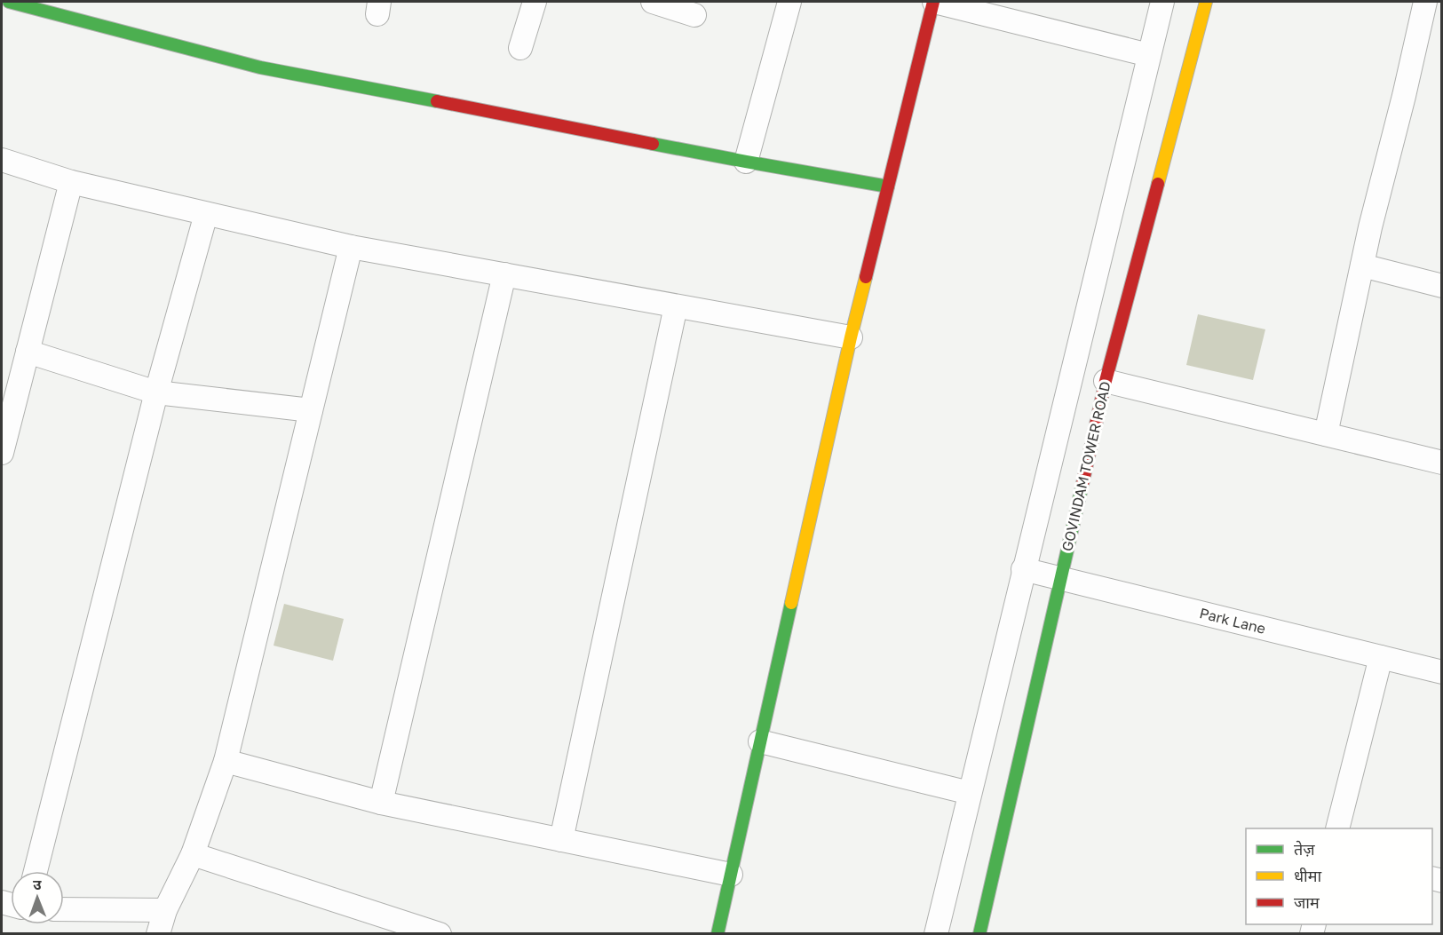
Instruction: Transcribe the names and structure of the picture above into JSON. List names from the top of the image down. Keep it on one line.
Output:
{"streets":{"street":["GOVINDAM TOWER ROAD","Park Lane"]},"crossings":[["GOVINDAM TOWER ROAD","Park Lane"]],"legend":["तेज़","धीमा","जाम"],"north":"top"}
